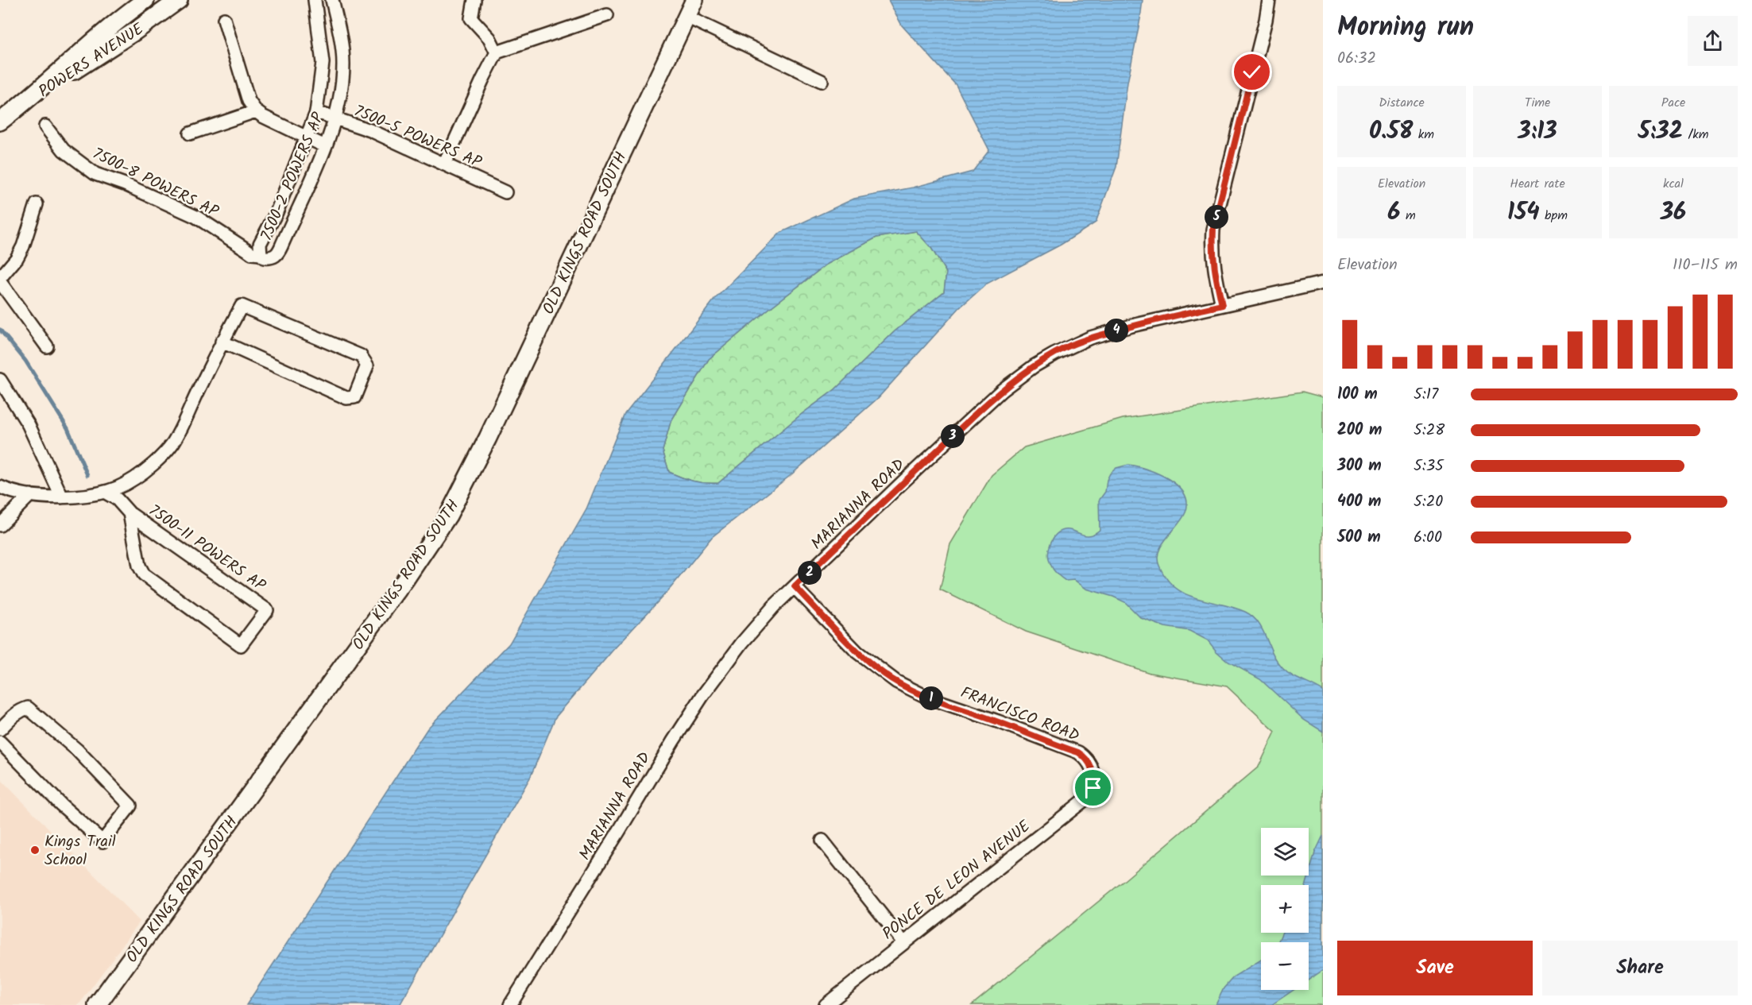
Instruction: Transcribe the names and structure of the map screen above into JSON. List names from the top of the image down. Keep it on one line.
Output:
{"streets":{"street":["POWERS AVENUE","7500-5 POWERS AP","7500-2 POWERS AP","7500-8 POWERS AP","OLD KINGS ROAD SOUTH","MARIANNA ROAD","7500-11 POWERS AP","FRANCISCO ROAD","PONCE DE LEON AVENUE"]},"crossings":[["7500-5 POWERS AP","7500-2 POWERS AP"],["7500-2 POWERS AP","7500-8 POWERS AP"],["MARIANNA ROAD","FRANCISCO ROAD"],["FRANCISCO ROAD","PONCE DE LEON AVENUE"]],"places":["Kings Trail School"],"page":{"heading":["Morning run","06:32"],"stats":[["Distance","0.58 km"],["Time","3:13"],["Pace","5:32 /km"],["Elevation","6 m"],["Heart rate","154 bpm"],["kcal","36"]],"pins":["5","4","3","2","1"],"chart":["Elevation","110–115 m"],"list":[{"name":"100 m","note":"5:17"},{"name":"200 m","note":"5:28"},{"name":"300 m","note":"5:35"},{"name":"400 m","note":"5:20"},{"name":"500 m","note":"6:00"}],"map_buttons":["+","−"],"buttons":["Save","Share"]}}
